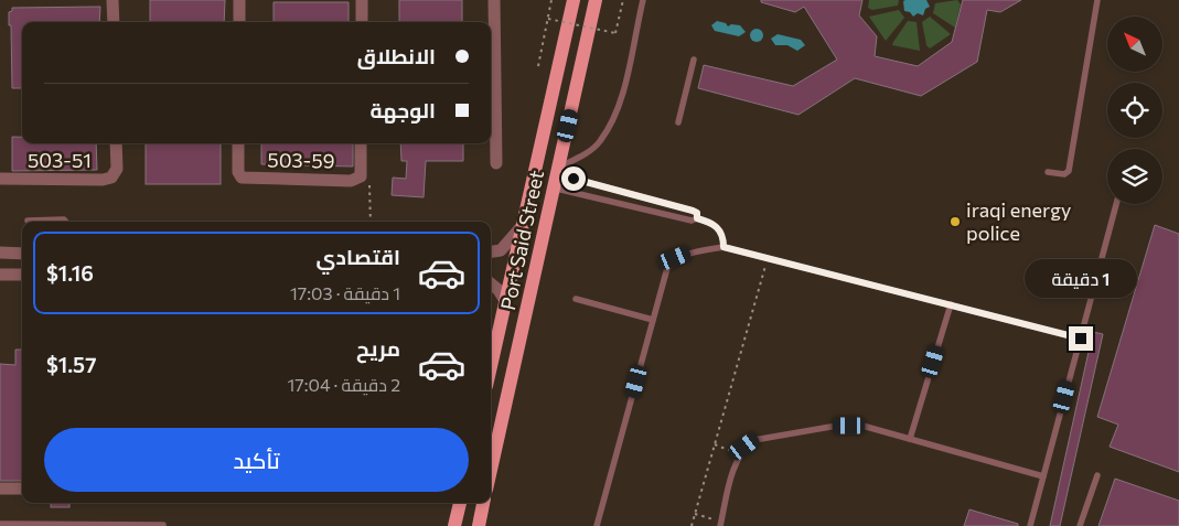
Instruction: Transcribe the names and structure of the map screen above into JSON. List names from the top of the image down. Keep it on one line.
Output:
{"streets":{"main road":["Port Said Street"],"street":["503-51","503-59"]},"places":["iraqi energy police"],"north":"top left","page":{"banner":["الانطلاق","الوجهة"],"list":[{"name":"اقتصادي","note":"1 دقيقة · 17:03","value":"$1.16"},{"name":"مريح","note":"2 دقيقة · 17:04","value":"$1.57"}],"bubble":"1 دقيقة","buttons":"تأكيد"}}
